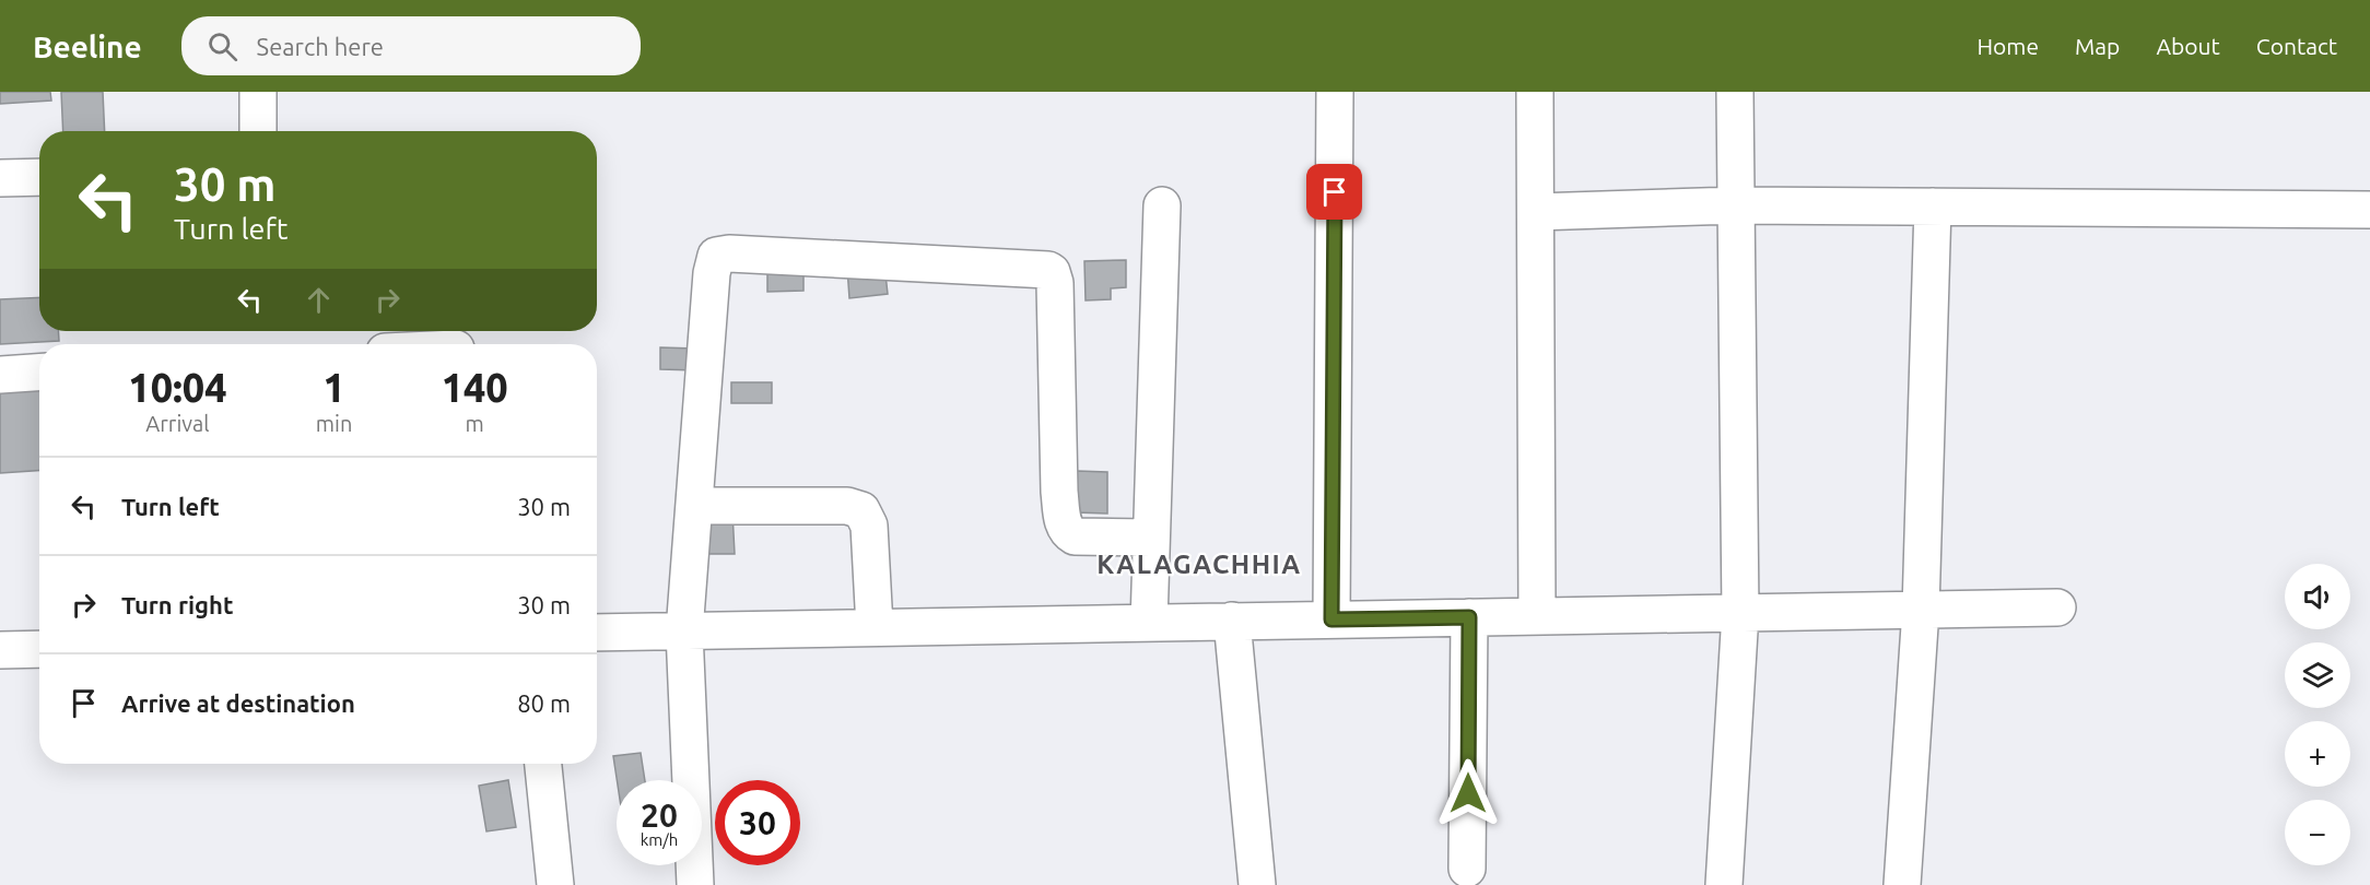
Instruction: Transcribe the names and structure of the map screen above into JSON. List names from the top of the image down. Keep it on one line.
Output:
{"districts":["KALAGACHHIA"],"page":{"header":"Beeline","search":"Search here","nav":["Home","Map","About","Contact"],"turn":["30 m","Turn left"],"eta":["10:04","Arrival","1","min","140","m"],"list":[{"name":"Turn left","value":"30 m"},{"name":"Turn right","value":"30 m"},{"name":"Arrive at destination","value":"80 m"}],"map_buttons":["+","−"],"speed":"20 km/h","limit":"30"}}
